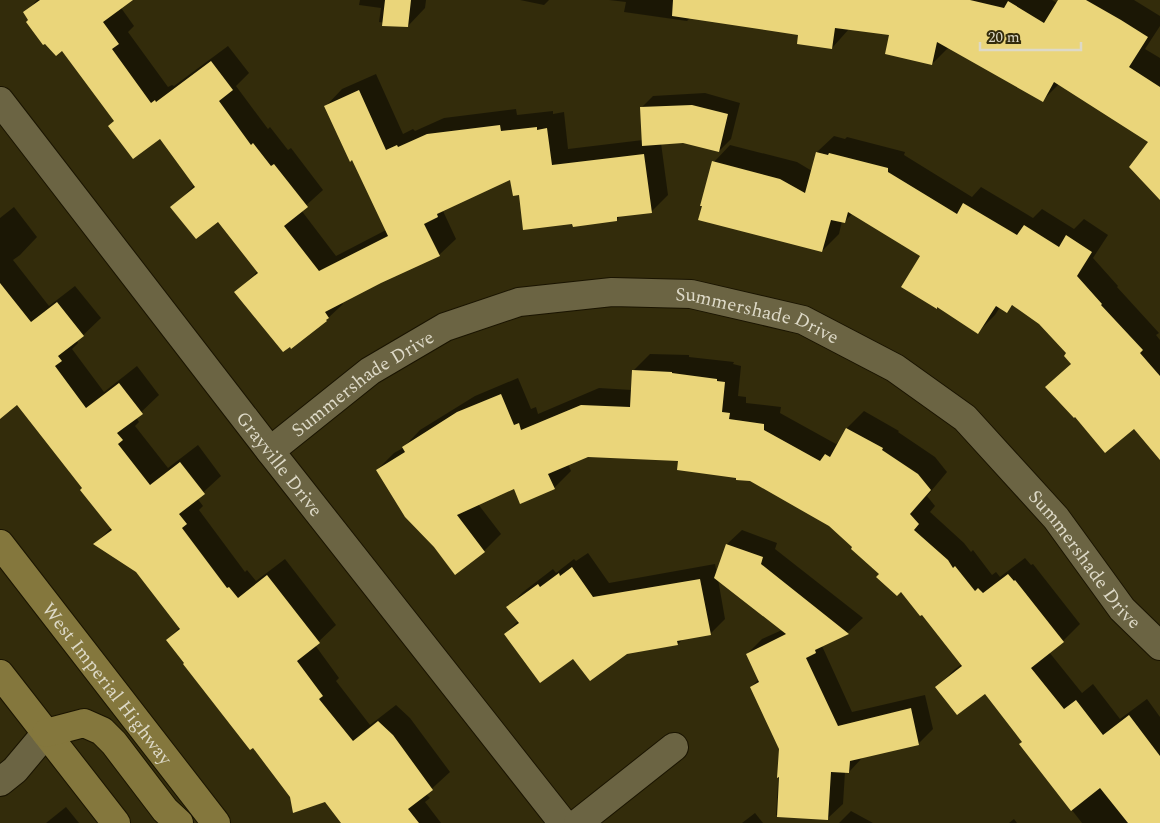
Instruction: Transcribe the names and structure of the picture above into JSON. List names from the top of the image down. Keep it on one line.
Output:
{"streets":{"main road":["West Imperial Highway"],"street":["Summershade Drive","Grayville Drive"]},"crossings":[["Summershade Drive","Grayville Drive"]],"scale_bar":"20 m"}
